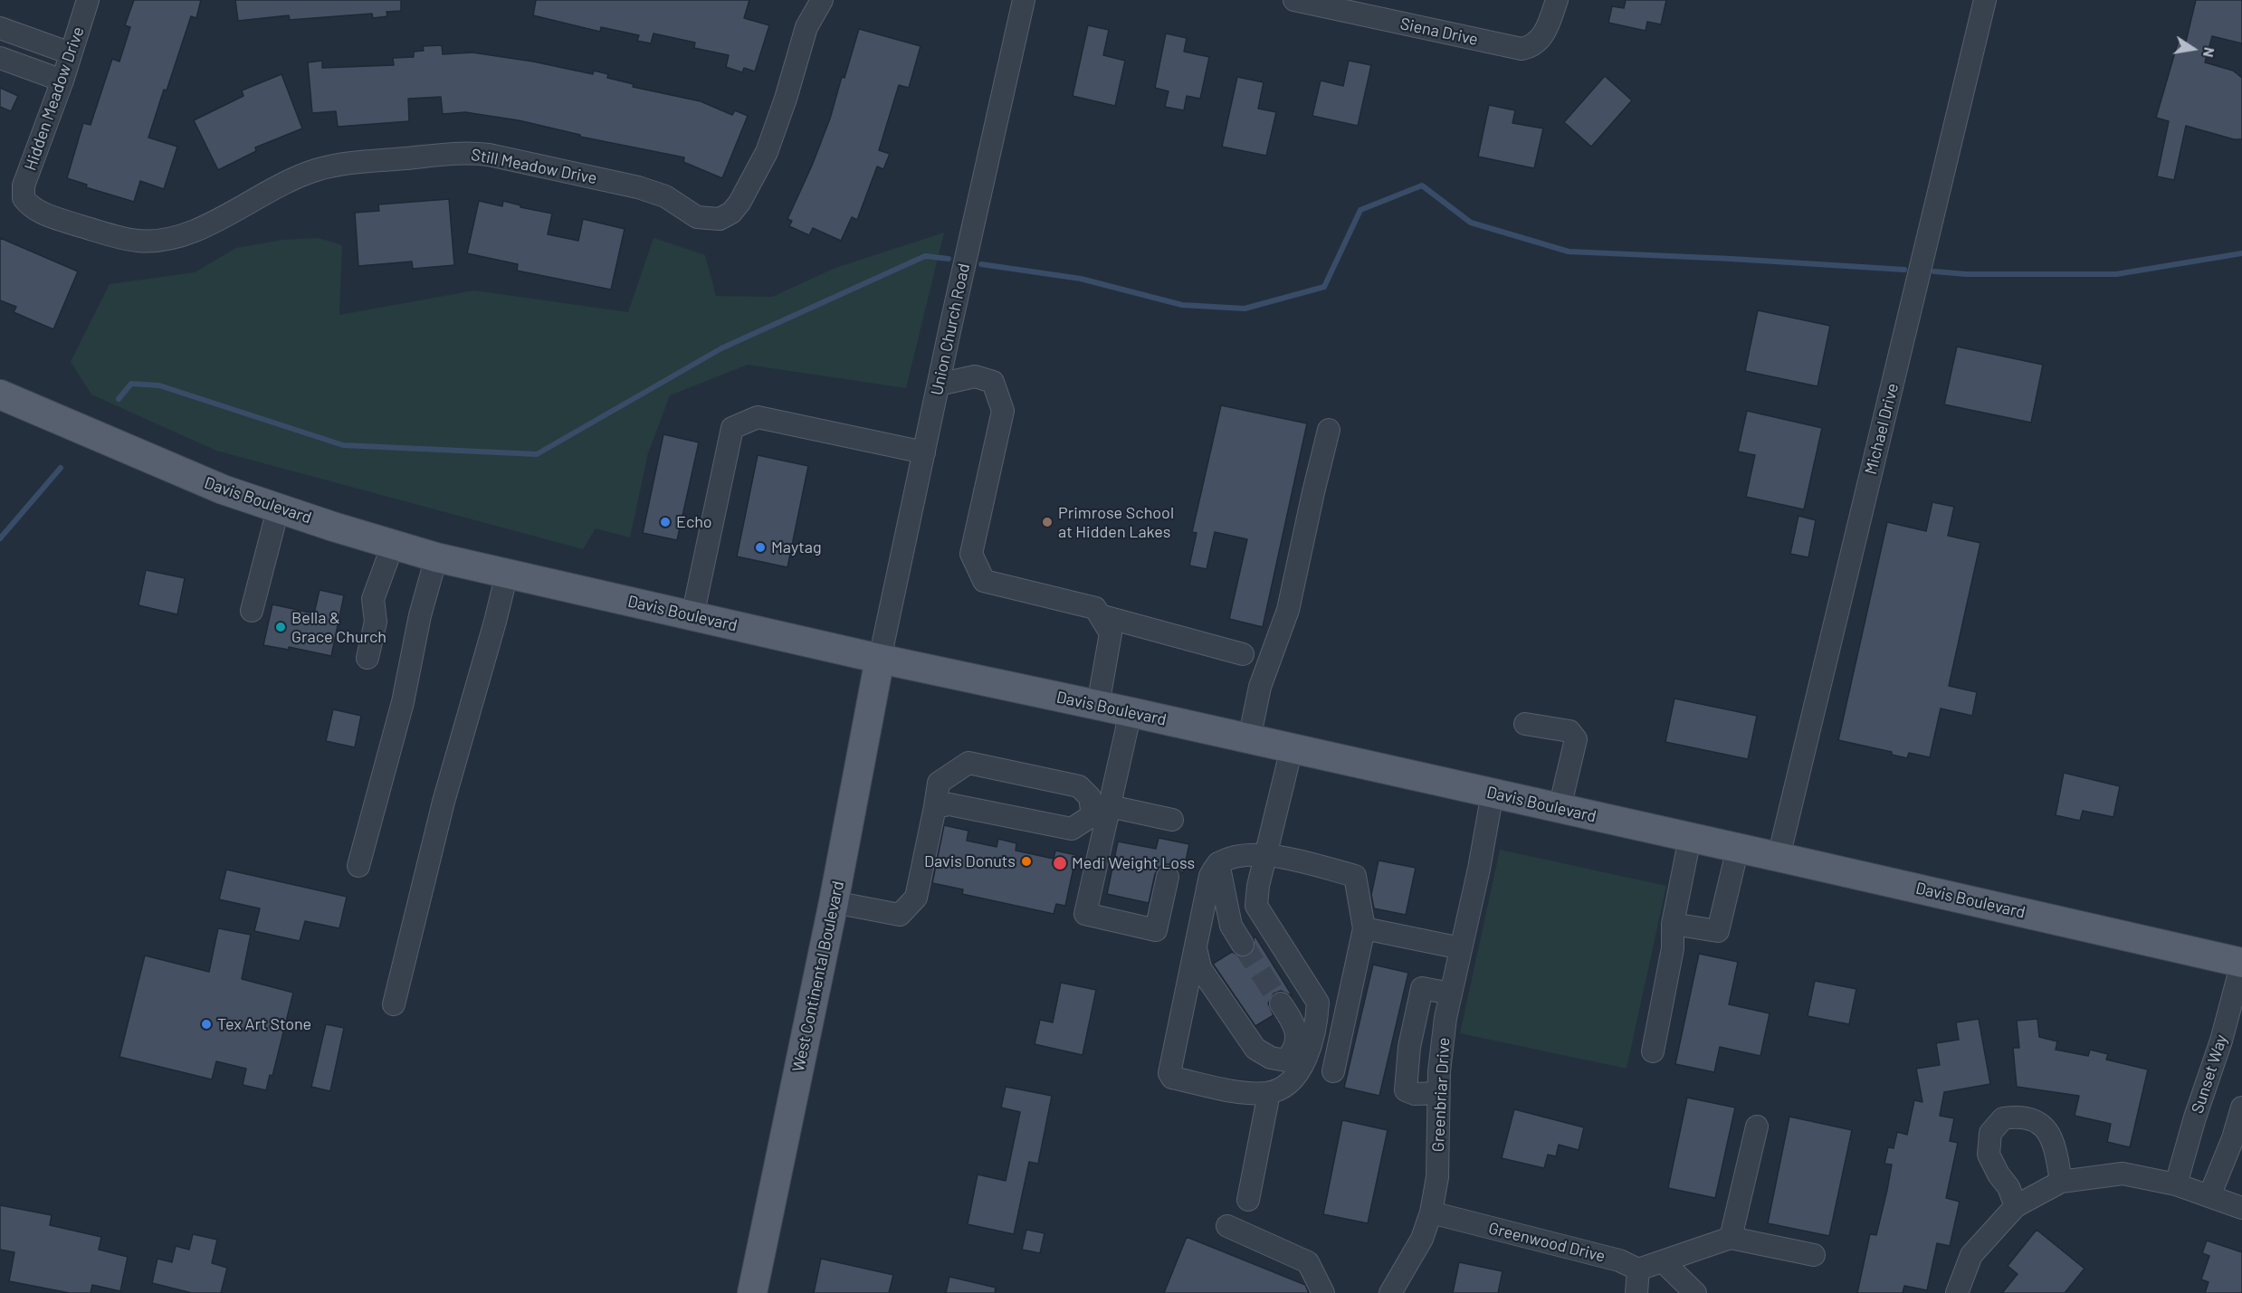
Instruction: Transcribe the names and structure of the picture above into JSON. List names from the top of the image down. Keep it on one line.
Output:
{"streets":{"main road":["Davis Boulevard","West Continental Boulevard"],"street":["Siena Drive","Hidden Meadow Drive","Still Meadow Drive","Union Church Road","Michael Drive","Sunset Way","Greenbriar Drive","Greenwood Drive"]},"crossings":[["Hidden Meadow Drive","Still Meadow Drive"],["Union Church Road","Davis Boulevard"],["Union Church Road","West Continental Boulevard"],["Michael Drive","Davis Boulevard"],["Davis Boulevard","West Continental Boulevard"],["Davis Boulevard","Sunset Way"],["Davis Boulevard","Greenbriar Drive"],["Greenbriar Drive","Greenwood Drive"]],"places":["Echo","Primrose School at Hidden Lakes","Maytag","Bella & Grace Church","Davis Donuts","Medi Weight Loss","Tex Art Stone"],"north":"right"}
